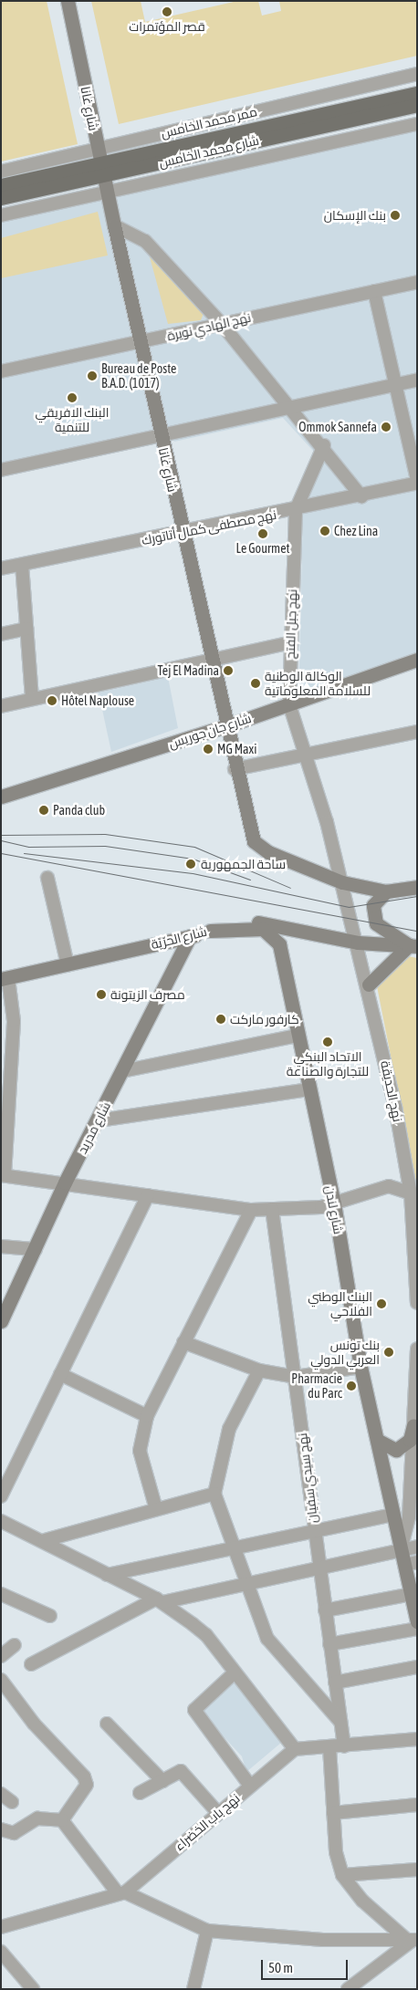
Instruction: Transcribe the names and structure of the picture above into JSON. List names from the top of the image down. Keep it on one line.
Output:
{"streets":{"main road":["شارع غانا","شارع محمد الخامس","شارع جان جوريس","شارع الحرّيّة","شارع مدريد","شارع لندن"],"street":["ممر محمد الخامس","نهج الهادي نويرة","نهج مصطفى كمال أتاتورك","نهج جبل الفتح","نهج الحديقة","نهج سيدي سفيان","نهج باب الخضراء"]},"crossings":[["شارع غانا","ممر محمد الخامس"],["شارع غانا","شارع محمد الخامس"],["شارع غانا","نهج الهادي نويرة"],["شارع غانا","نهج مصطفى كمال أتاتورك"],["شارع غانا","نهج جبل الفتح"],["شارع غانا","شارع جان جوريس"],["شارع غانا","نهج الحديقة"],["نهج مصطفى كمال أتاتورك","نهج جبل الفتح"],["نهج جبل الفتح","شارع جان جوريس"],["نهج جبل الفتح","نهج الحديقة"],["شارع الحرّيّة","نهج الحديقة"],["شارع الحرّيّة","شارع مدريد"],["شارع الحرّيّة","شارع لندن"]],"places":["قصر المؤتمرات","بنك الإسكان","Bureau de Poste B.A.D. (1017)","البنك الافريقي للتنمية","Ommok Sannefa","Chez Lina","Le Gourmet","Tej El Madina","الوكالة الوطنية للسلامة المعلوماتية","Hôtel Naplouse","MG Maxi","Panda club","ساحة الجمهورية","مصرف الزيتونة","كارفور ماركت","الاتحاد البنكي للتجارة والصناعة","البنك الوطني الفلاحي","بنك تونس العربي الدولي","Pharmacie du Parc"],"scale_bar":"50 m"}
